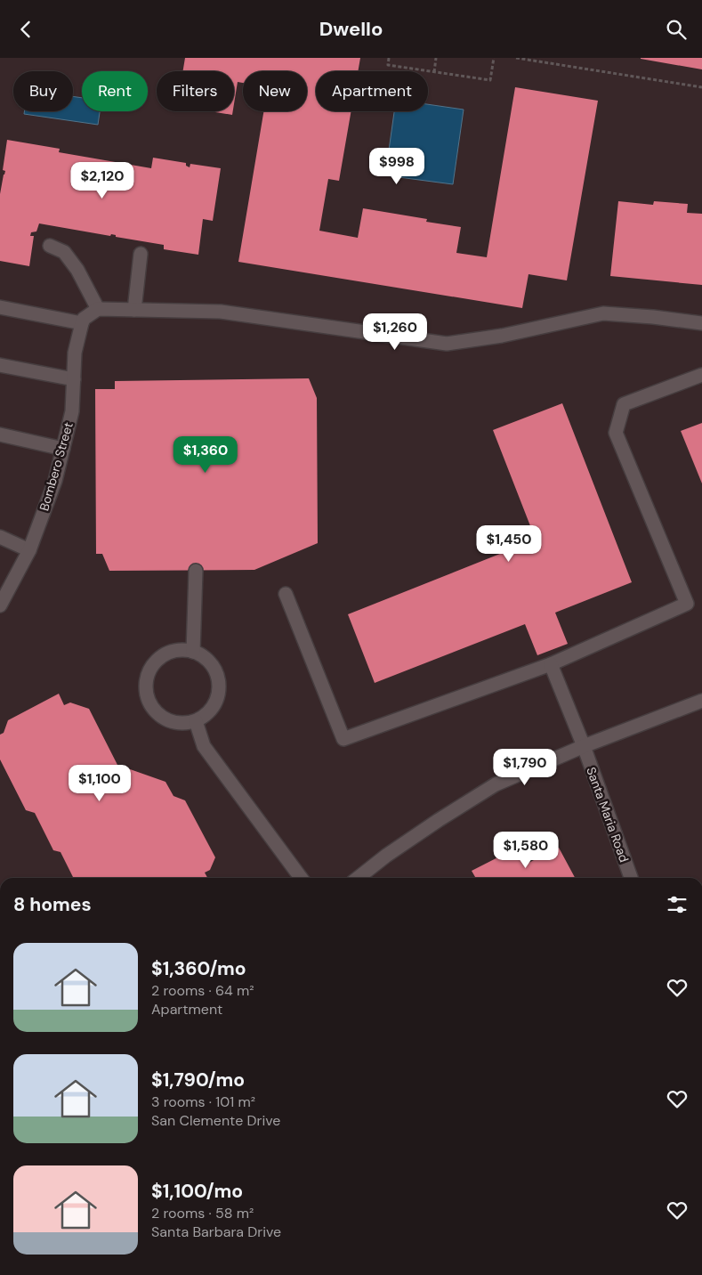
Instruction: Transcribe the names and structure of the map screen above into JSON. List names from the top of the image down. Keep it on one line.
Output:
{"streets":{"street":["Bombero Street","Santa Maria Road"]},"page":{"header":"Dwello","chip":["Buy","Rent","Filters","New","Apartment"],"price":["$998","$2,120","$1,260","$1,360","$1,450","$1,790","$1,100","$1,580"],"heading":"8 homes","list":[{"name":"$1,360/mo","note":"2 rooms · 64 m² · Apartment"},{"name":"$1,790/mo","note":"3 rooms · 101 m² · San Clemente Drive"},{"name":"$1,100/mo","note":"2 rooms · 58 m² · Santa Barbara Drive"}]}}
